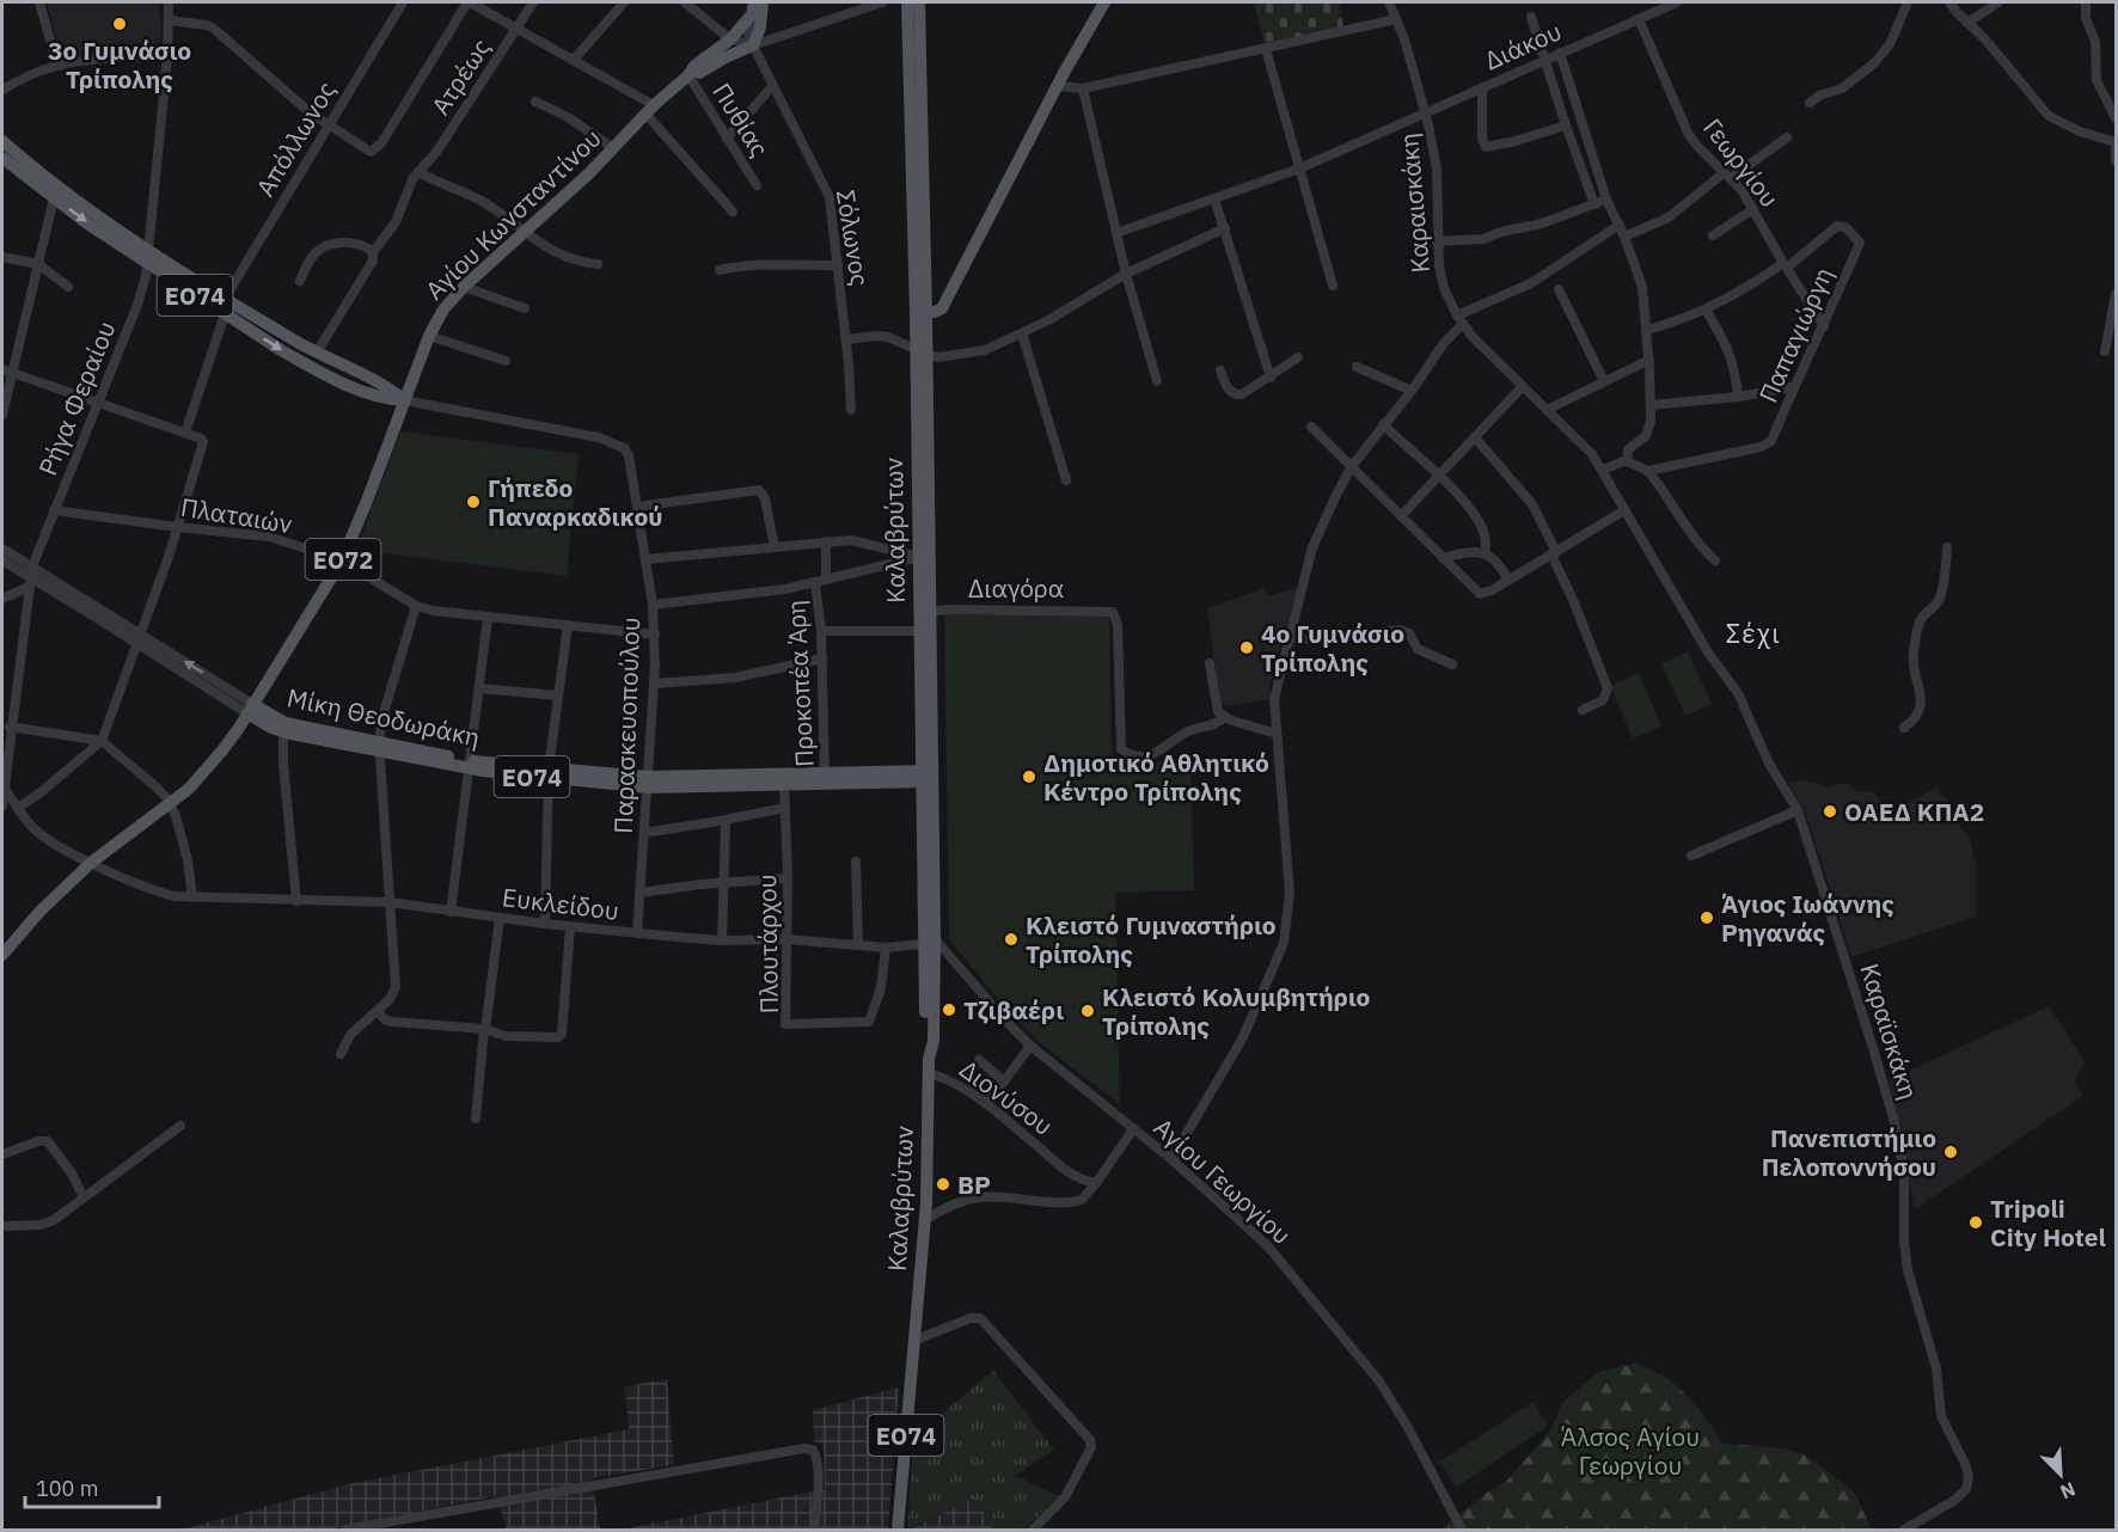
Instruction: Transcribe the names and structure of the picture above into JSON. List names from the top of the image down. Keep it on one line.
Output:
{"streets":{"main road":["Αγίου Κωνσταντίνου","ΕΟ74","Καλαβρύτων","ΕΟ72","Μίκη Θεοδωράκη"],"street":["Διάκου","Ατρέως","Πυθίας","Απόλλωνος","Γεωργίου","Καραισκάκη","Σόλωνος","Παπαγιώργη","Ρήγα Φεραίου","Πλαταιών","Διαγόρα","Προκοπέα Άρη","Παρασκευοπούλου","Ευκλείδου","Πλουτάρχου","Καραϊσκάκη","Διονύσου","Αγίου Γεωργίου"]},"crossings":[["Διάκου","Γεωργίου"],["Διάκου","Καραισκάκη"],["Ατρέως","ΕΟ74"],["Πυθίας","Αγίου Κωνσταντίνου"],["Απόλλωνος","ΕΟ74"],["Γεωργίου","Παπαγιώργη"],["Καραισκάκη","Καραϊσκάκη"],["Αγίου Κωνσταντίνου","Σόλωνος"],["Αγίου Κωνσταντίνου","ΕΟ74"],["Αγίου Κωνσταντίνου","Πλαταιών"],["Αγίου Κωνσταντίνου","ΕΟ72"],["Αγίου Κωνσταντίνου","Μίκη Θεοδωράκη"],["Αγίου Κωνσταντίνου","Παρασκευοπούλου"],["ΕΟ74","Ρήγα Φεραίου"],["ΕΟ74","Καλαβρύτων"],["ΕΟ74","Παρασκευοπούλου"],["Ρήγα Φεραίου","Πλαταιών"],["Ρήγα Φεραίου","Μίκη Θεοδωράκη"],["Ρήγα Φεραίου","Ευκλείδου"],["Πλαταιών","Παρασκευοπούλου"],["Καλαβρύτων","Διαγόρα"],["Καλαβρύτων","Μίκη Θεοδωράκη"],["Καλαβρύτων","Ευκλείδου"],["Καλαβρύτων","Διονύσου"],["Καλαβρύτων","Αγίου Γεωργίου"],["ΕΟ72","Μίκη Θεοδωράκη"],["ΕΟ72","Ευκλείδου"],["Προκοπέα Άρη","Μίκη Θεοδωράκη"],["Μίκη Θεοδωράκη","Παρασκευοπούλου"],["Μίκη Θεοδωράκη","Πλουτάρχου"],["Παρασκευοπούλου","Ευκλείδου"],["Ευκλείδου","Πλουτάρχου"],["Ευκλείδου","Αγίου Γεωργίου"]],"districts":["Σέχι"],"parks":["Άλσος Αγίου Γεωργίου"],"places":["3ο Γυμνάσιο Τρίπολης","Γήπεδο Παναρκαδικού","4ο Γυμνάσιο Τρίπολης","Δημοτικό Αθλητικό Κέντρο Τρίπολης","ΟΑΕΔ ΚΠΑ2","Άγιος Ιωάννης Ρηγανάς","Κλειστό Γυμναστήριο Τρίπολης","Τζιβαέρι","Κλειστό Κολυμβητήριο Τρίπολης","Πανεπιστήμιο Πελοποννήσου","BP","Tripoli City Hotel"],"scale_bar":"100 m","north":"bottom right"}
